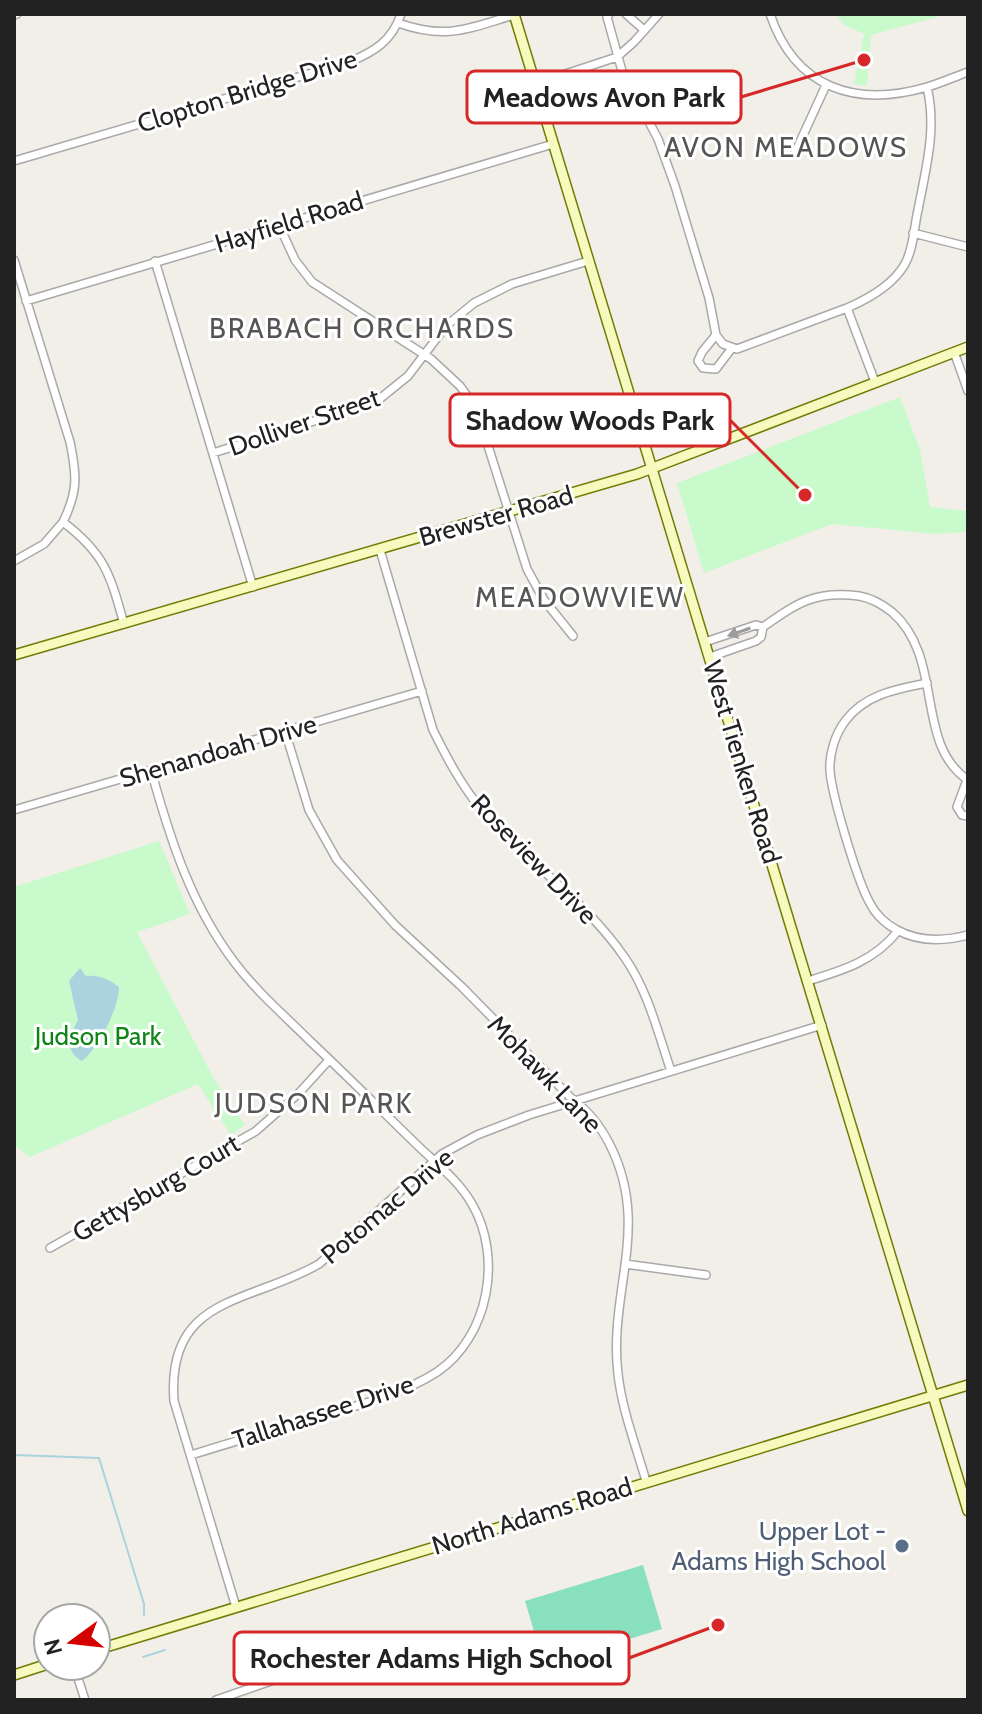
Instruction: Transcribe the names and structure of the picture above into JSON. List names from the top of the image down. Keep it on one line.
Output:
{"streets":{"street":["Clopton Bridge Drive","Hayfield Road","Dolliver Street","Brewster Road","Shenandoah Drive","West Tienken Road","Roseview Drive","Mohawk Lane","Gettysburg Court","Potomac Drive","Tallahassee Drive","North Adams Road"]},"crossings":[["Hayfield Road","West Tienken Road"],["Dolliver Street","West Tienken Road"],["Brewster Road","West Tienken Road"],["Brewster Road","Roseview Drive"],["Shenandoah Drive","Roseview Drive"],["Shenandoah Drive","Mohawk Lane"],["Shenandoah Drive","Tallahassee Drive"],["West Tienken Road","Potomac Drive"],["West Tienken Road","North Adams Road"],["Roseview Drive","Potomac Drive"],["Mohawk Lane","Potomac Drive"],["Mohawk Lane","North Adams Road"],["Gettysburg Court","Tallahassee Drive"],["Potomac Drive","Tallahassee Drive"],["Potomac Drive","North Adams Road"]],"districts":["AVON MEADOWS","BRABACH ORCHARDS","MEADOWVIEW","JUDSON PARK"],"parks":["Judson Park"],"places":["Meadows Avon Park","Shadow Woods Park","Upper Lot - Adams High School","Rochester Adams High School"],"north":"left"}
